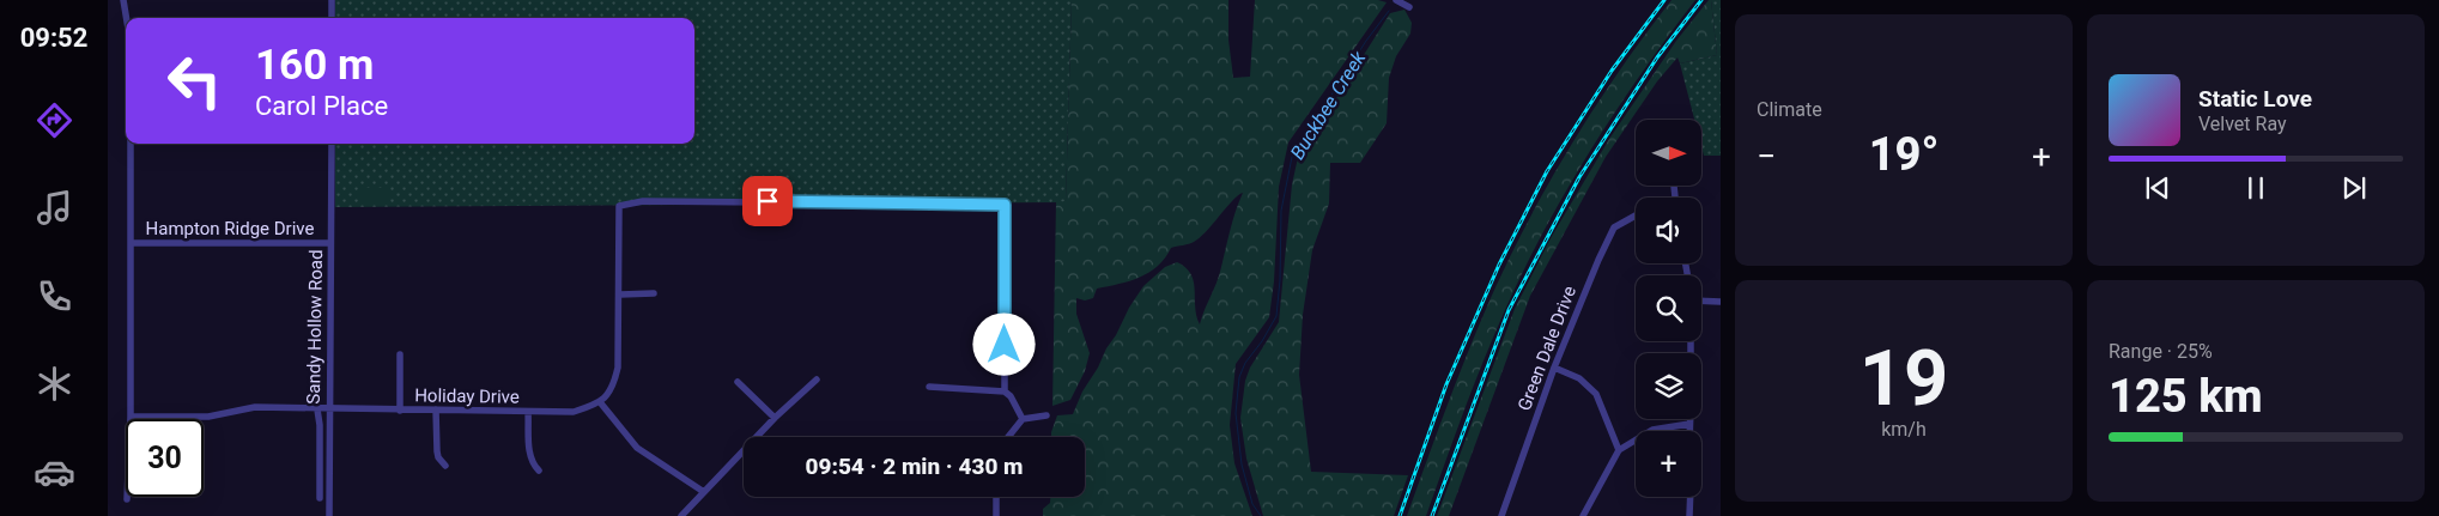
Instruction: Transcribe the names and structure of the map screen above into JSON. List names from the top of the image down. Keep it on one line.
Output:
{"streets":{"street":["Hampton Ridge Drive","Sandy Hollow Road","Green Dale Drive","Holiday Drive"]},"crossings":[["Hampton Ridge Drive","Sandy Hollow Road"],["Sandy Hollow Road","Holiday Drive"]],"water":["Buckbee Creek"],"north":"right","page":{"tabs":"09:52","tile":["Climate",["19","km/h"],["Range · 25%","125 km"]],"turn":["160 m","Carol Place"],"song":["Static Love","Velvet Ray"],"map_buttons":"+","heat":["−","19°","+"],"limit":"30","trip":"09:54 · 2 min · 430 m"}}
